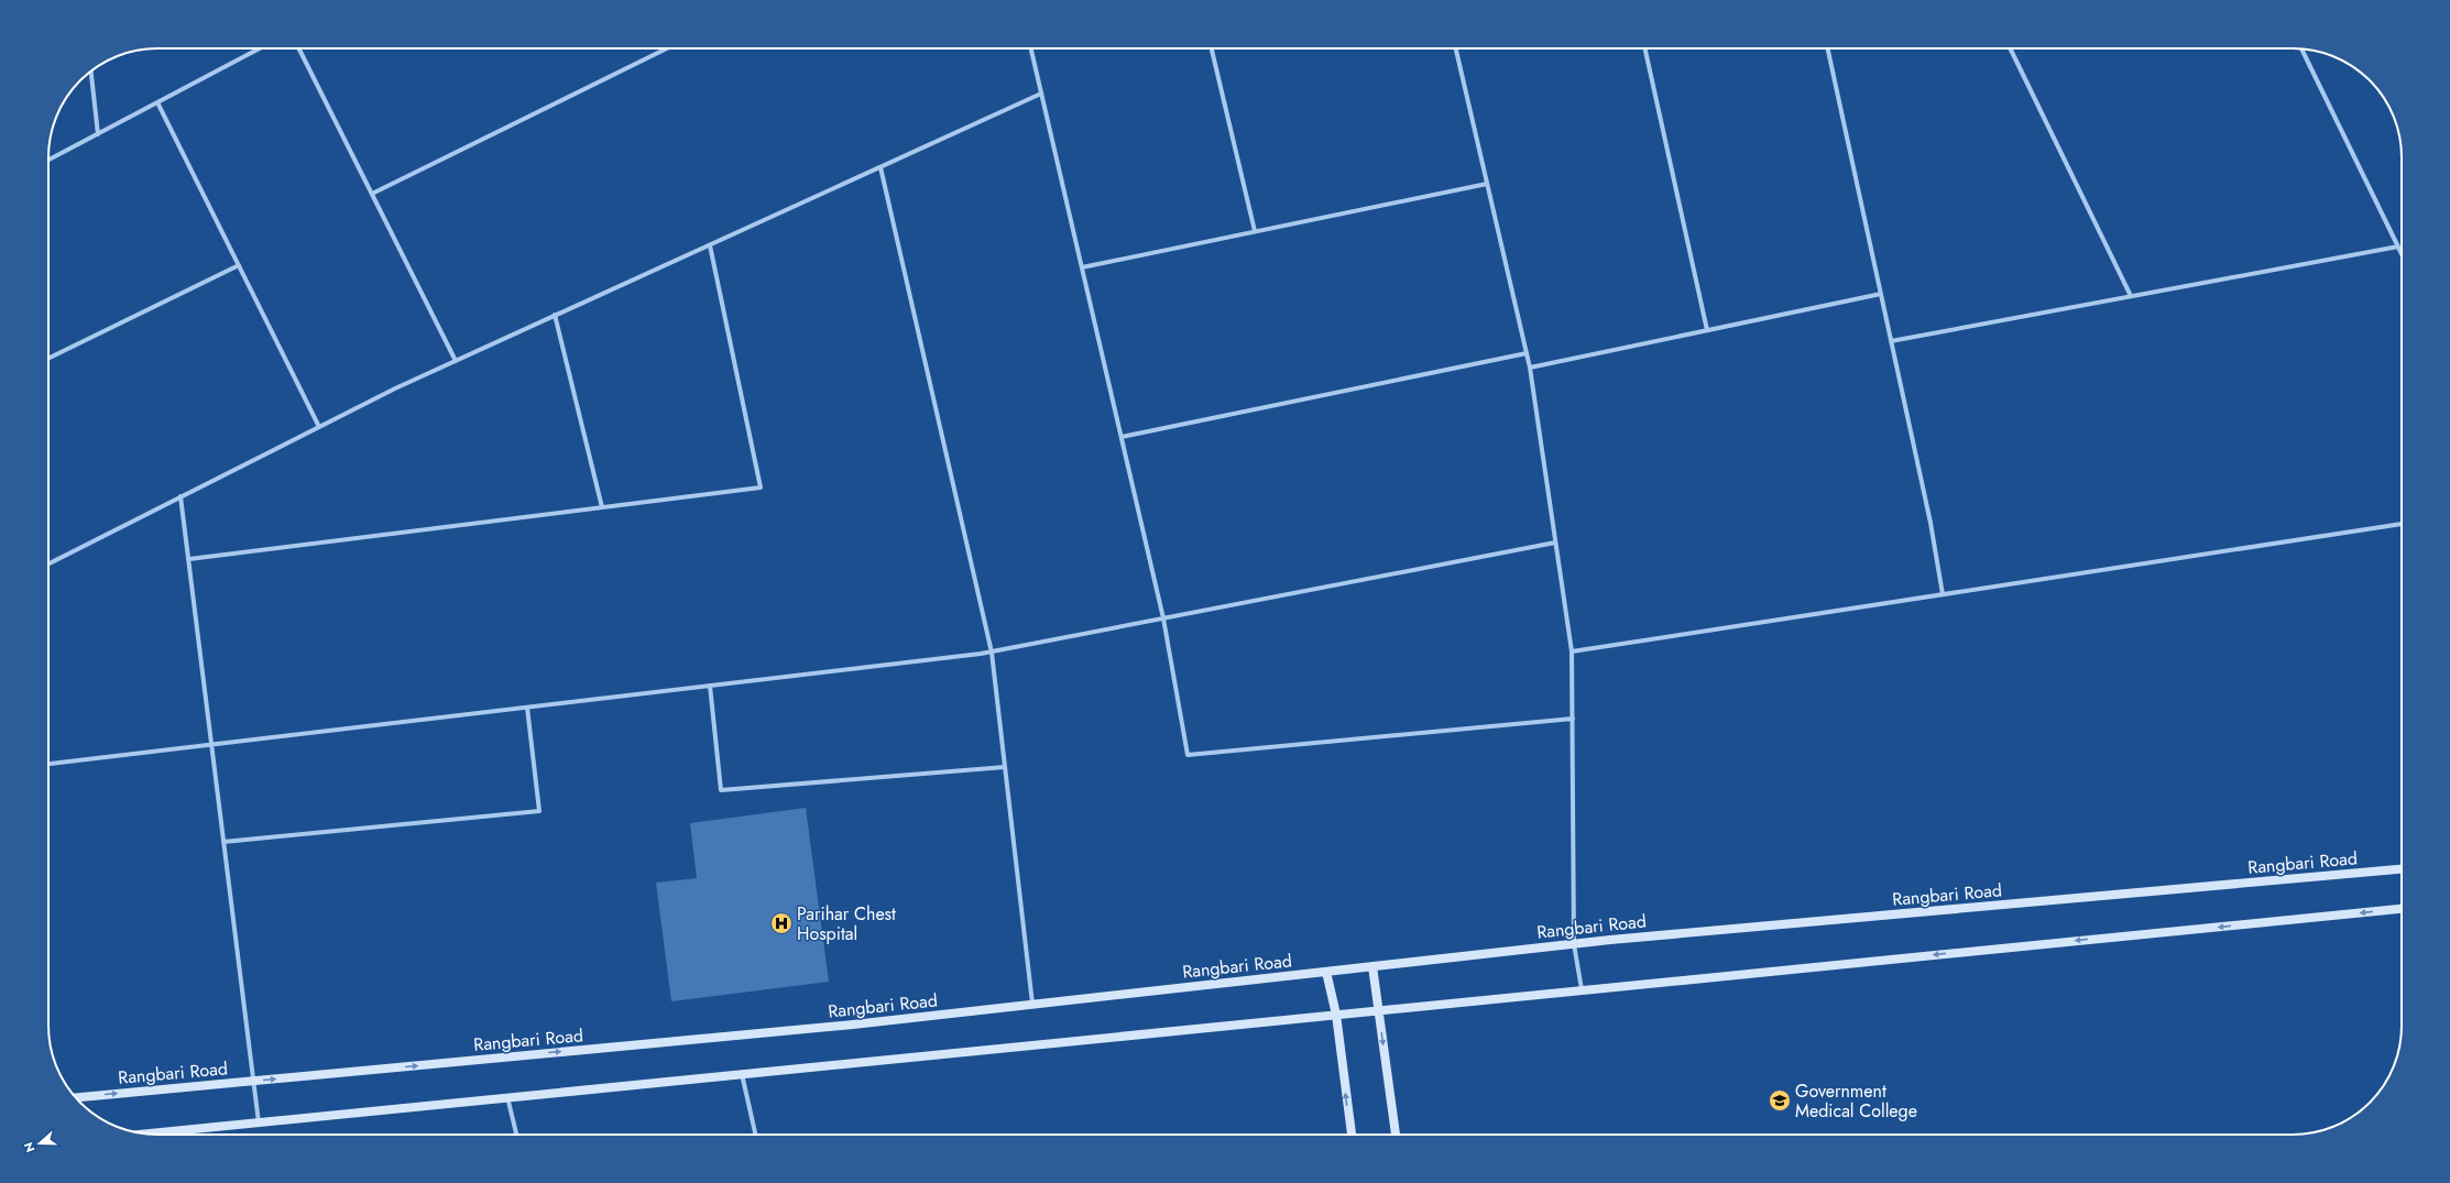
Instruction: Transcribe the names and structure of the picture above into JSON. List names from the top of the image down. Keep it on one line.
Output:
{"streets":{"street":["Rangbari Road"]},"places":{"hospital":["Parihar Chest Hospital"],"school or university":["Government Medical College"]},"north":"left"}
